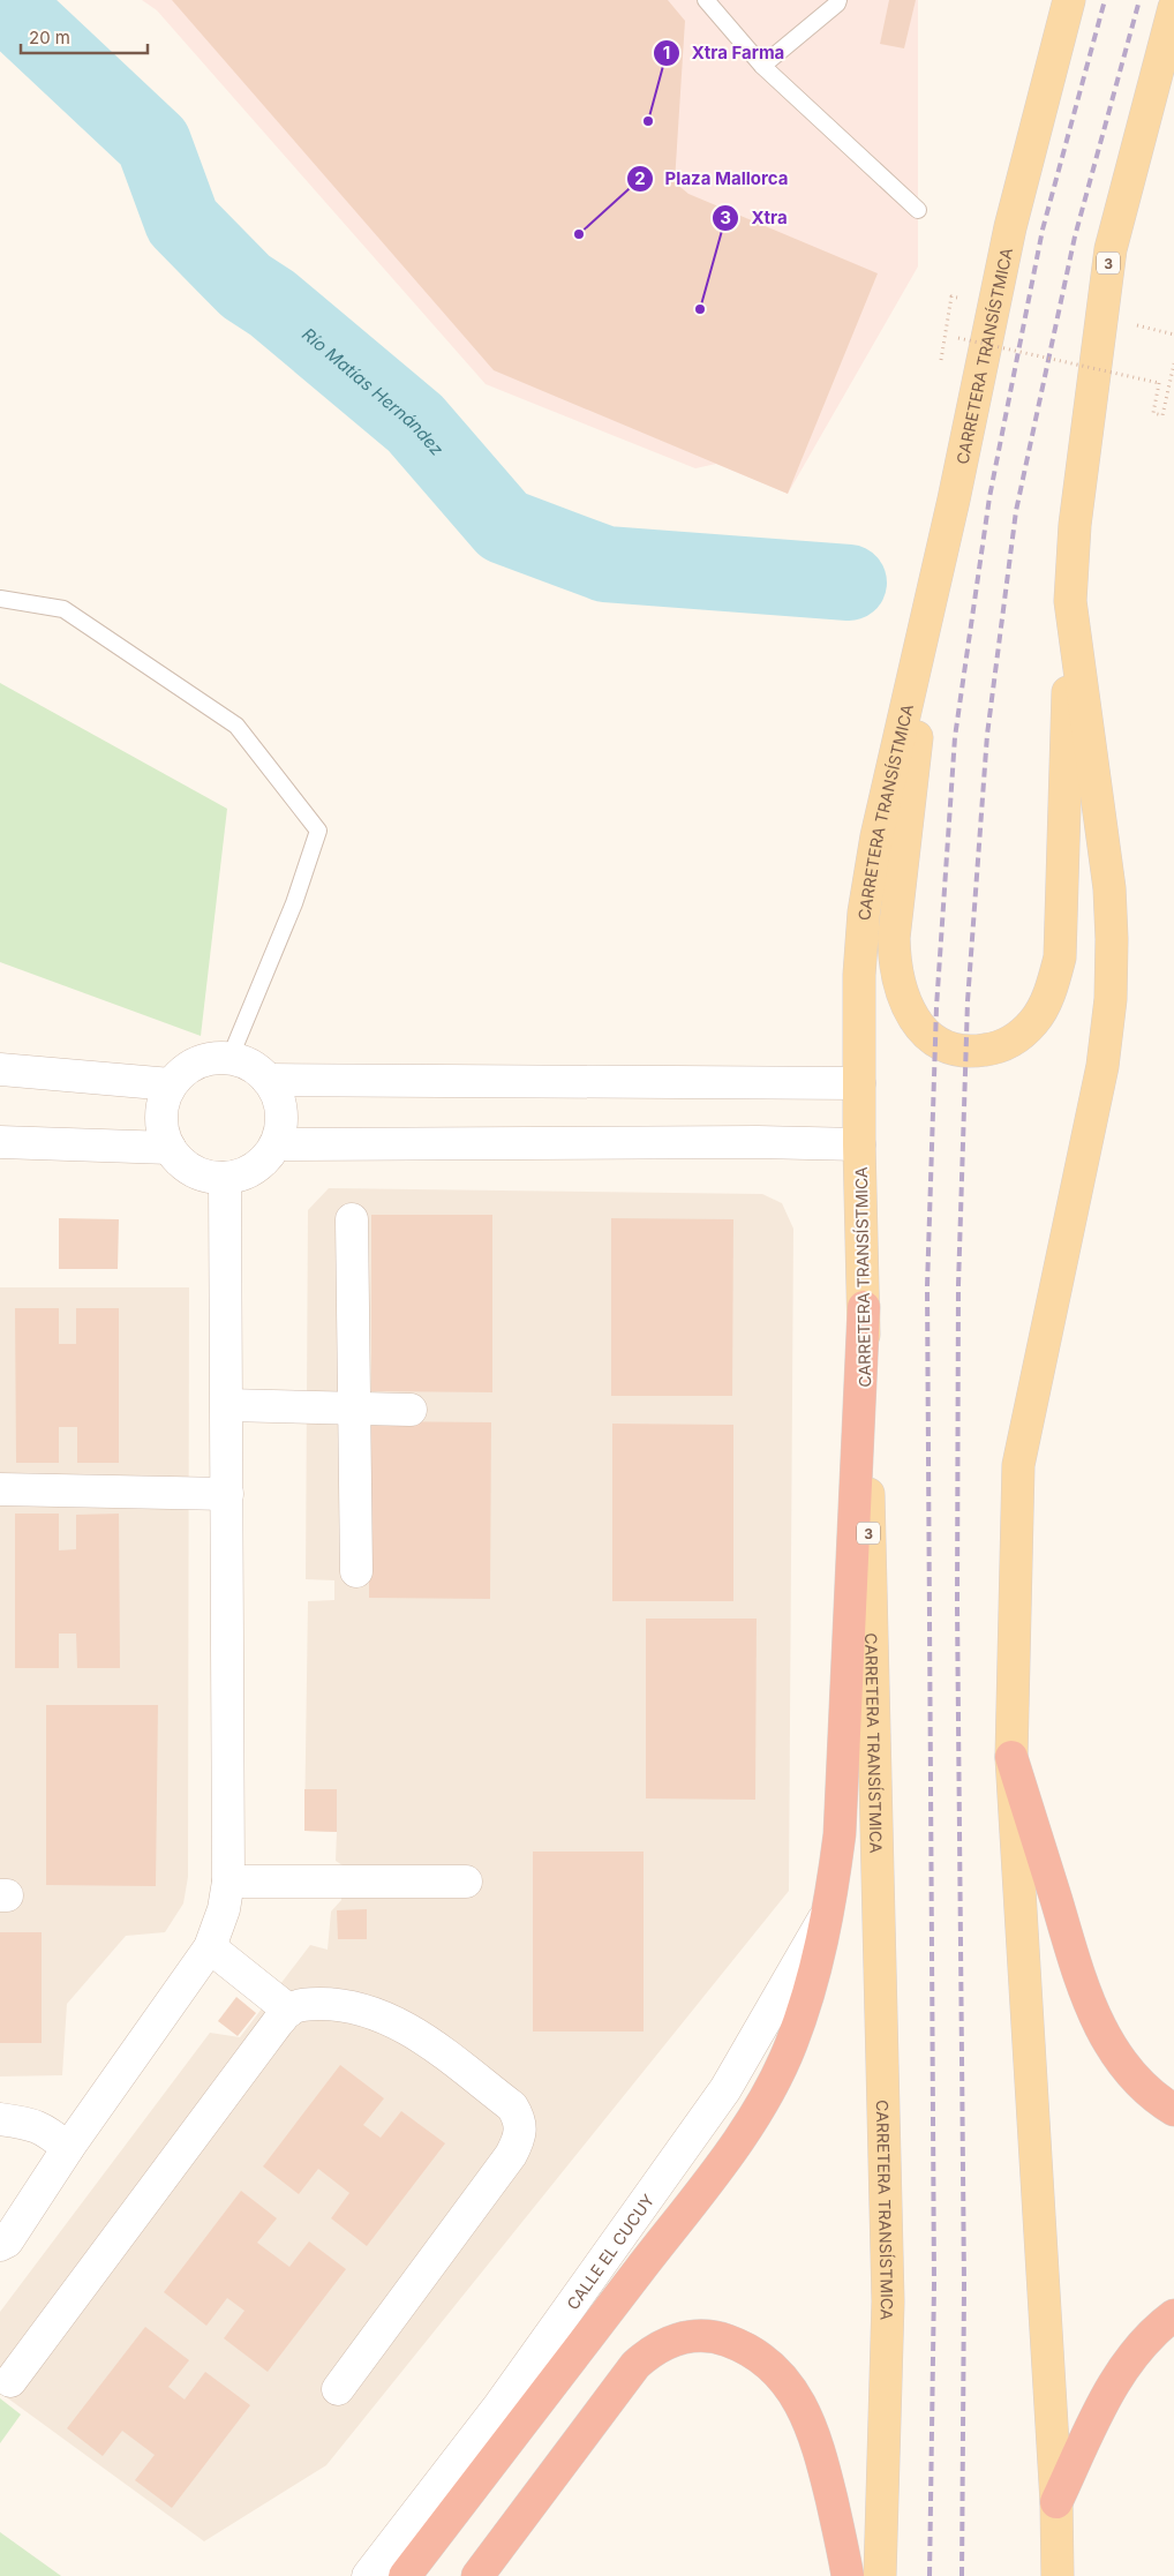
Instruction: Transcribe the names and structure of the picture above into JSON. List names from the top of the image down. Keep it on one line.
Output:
{"streets":{"main road":["3","CARRETERA TRANSÍSTMICA"],"street":["CALLE EL CUCUY"]},"water":["Río Matías Hernández"],"places":["Xtra Farma","Plaza Mallorca","Xtra"],"scale_bar":"20 m"}
